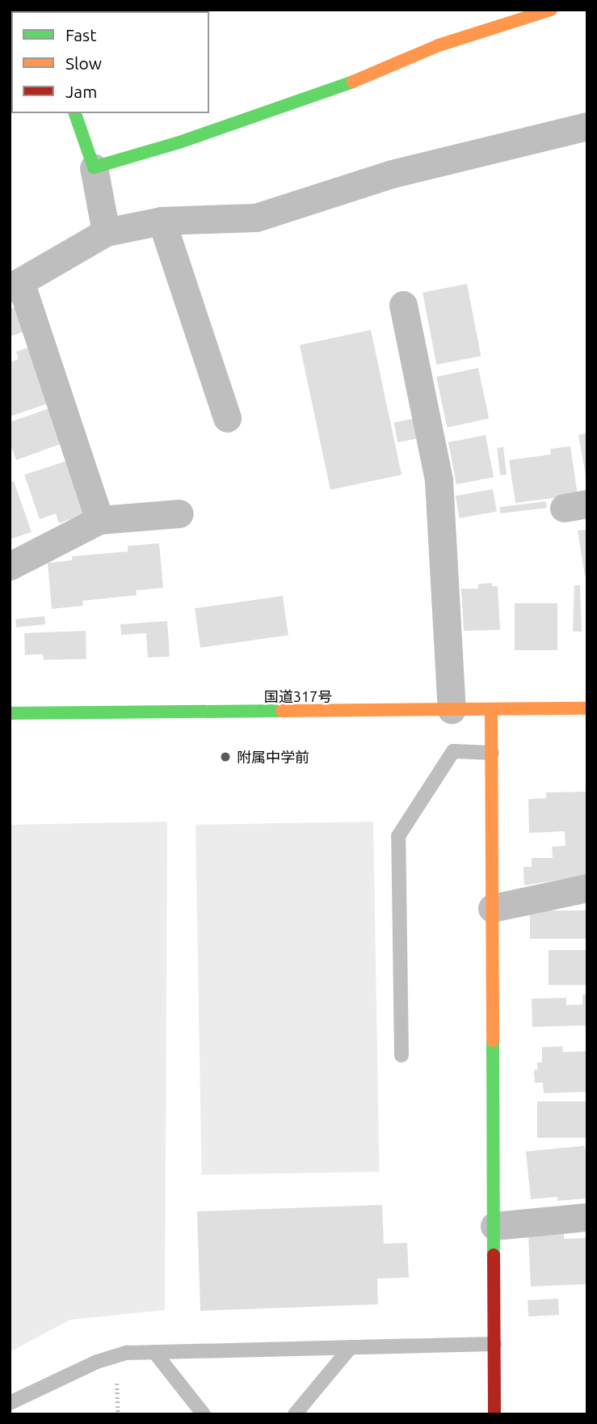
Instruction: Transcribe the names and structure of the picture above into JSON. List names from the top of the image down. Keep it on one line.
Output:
{"streets":{"main road":["国道317号"]},"places":["附属中学前"],"legend":["Fast","Slow","Jam"]}
